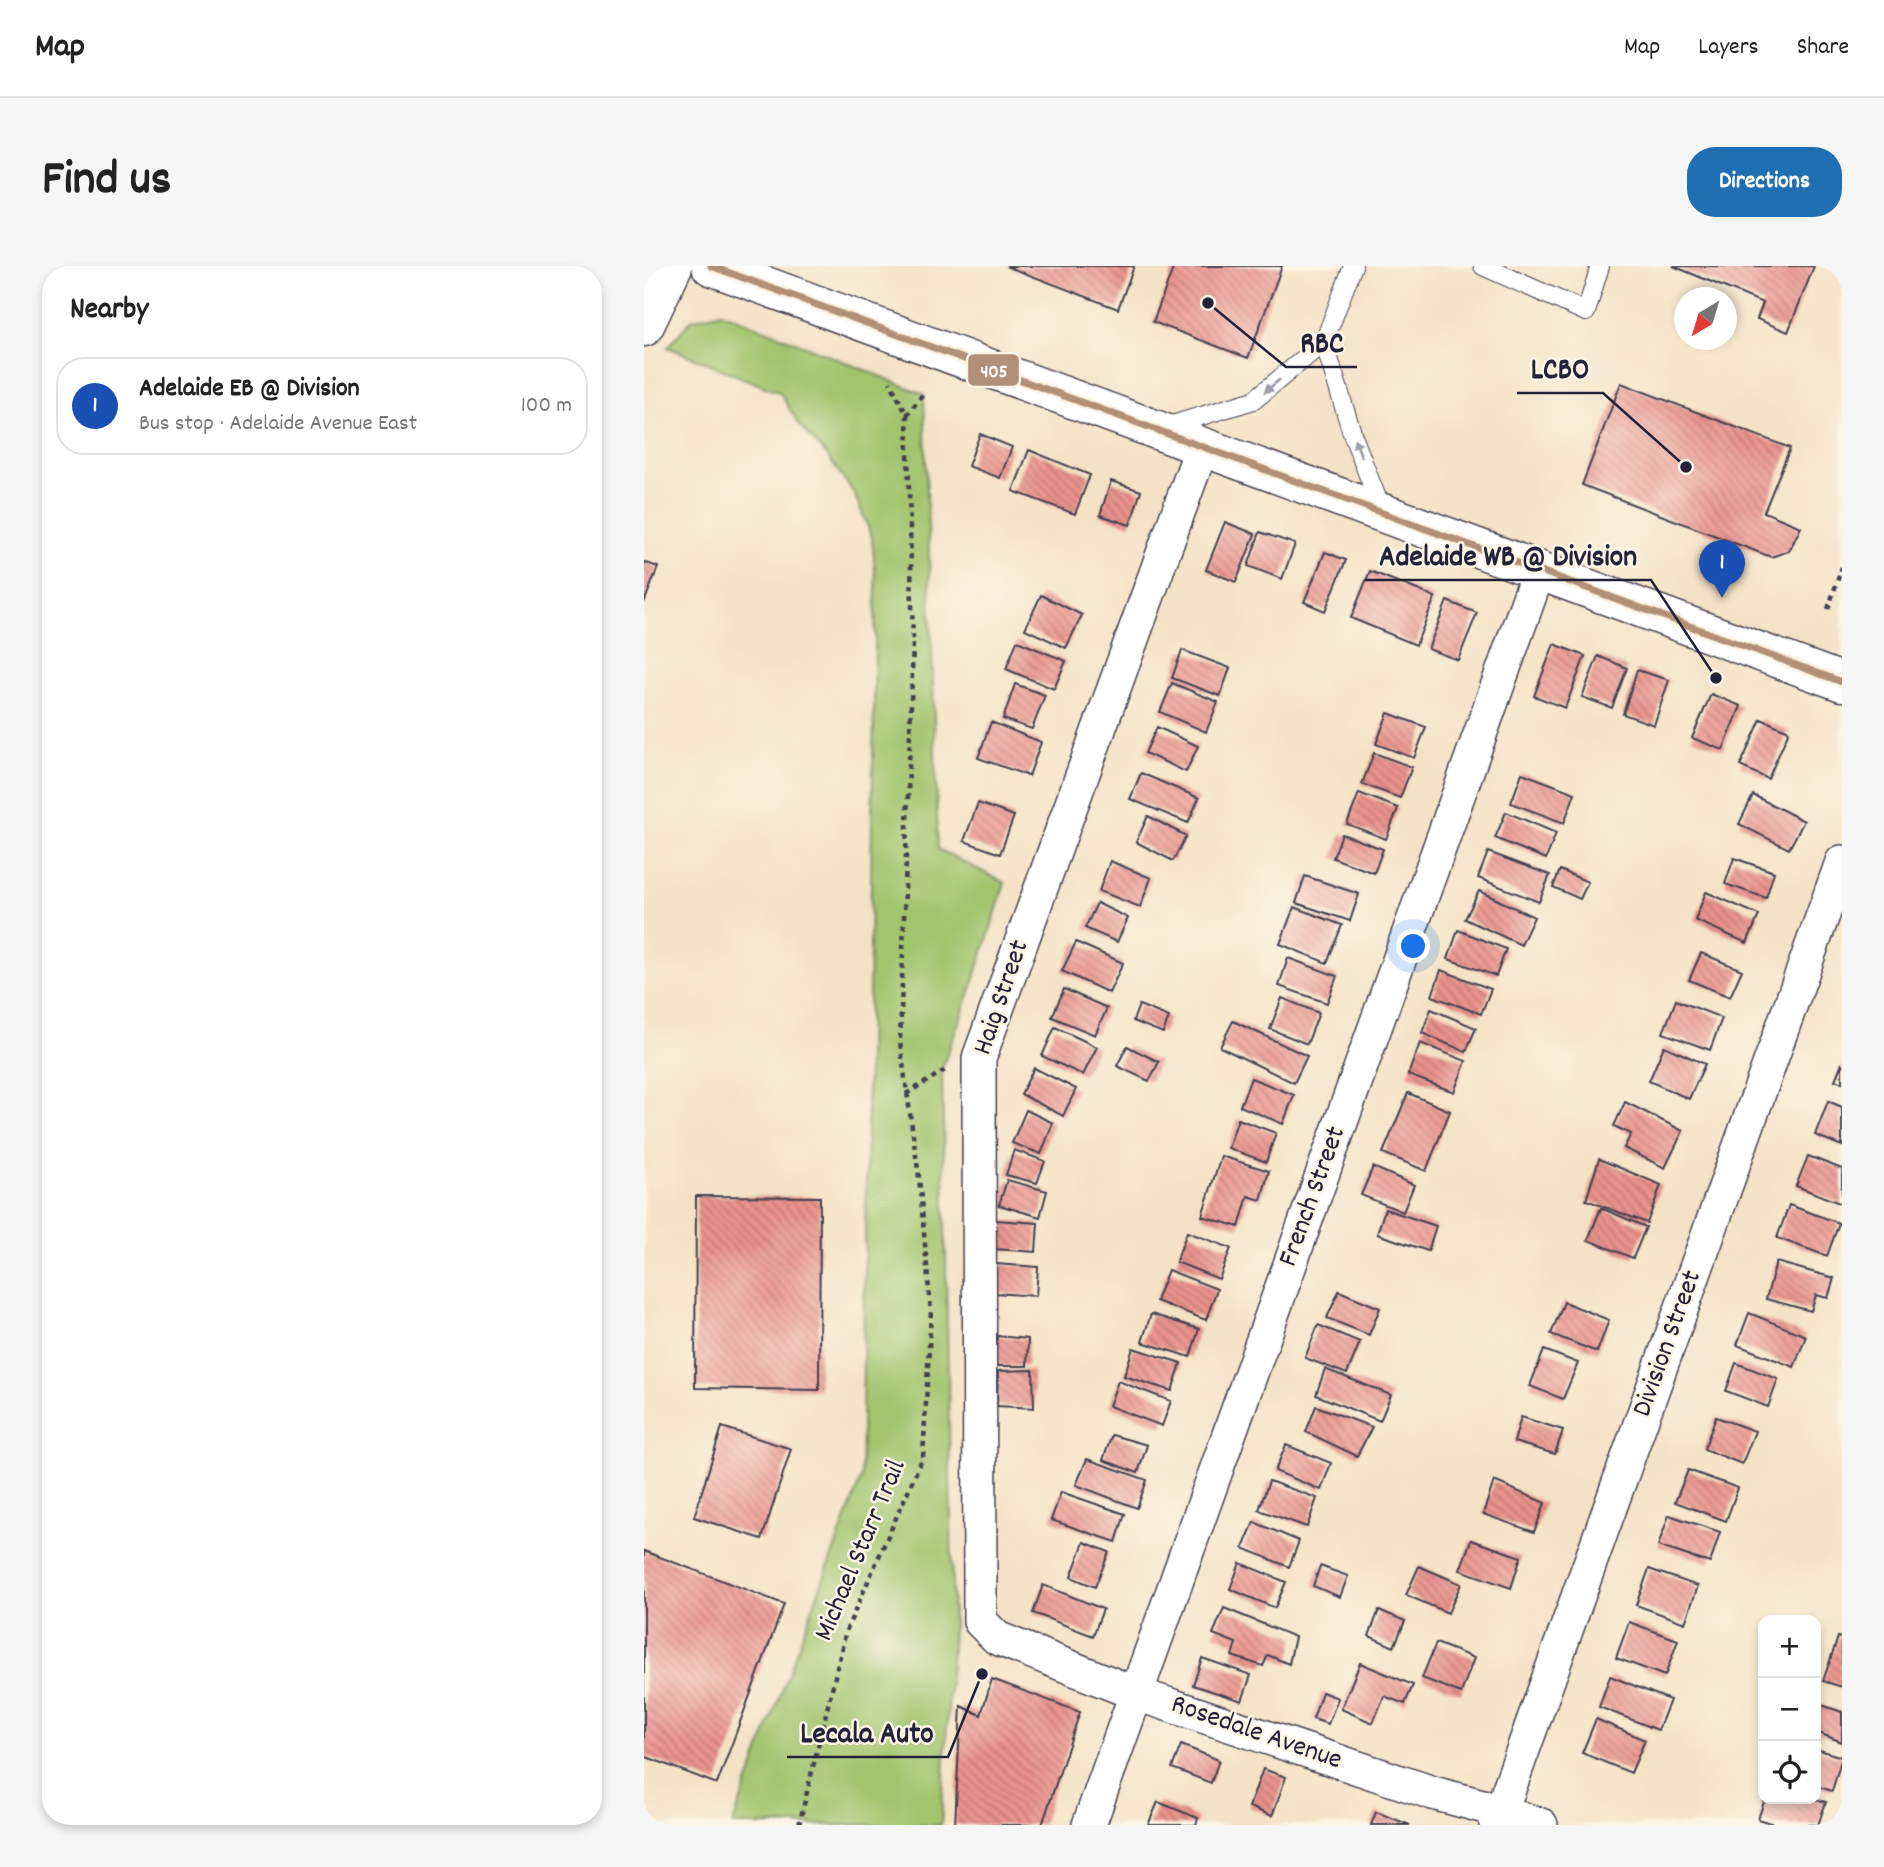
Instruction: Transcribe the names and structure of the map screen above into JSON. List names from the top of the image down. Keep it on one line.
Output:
{"streets":{"street":["Haig Street","French Street","Division Street","Rosedale Avenue"],"path":["Michael Starr Trail"]},"crossings":[["Haig Street","Rosedale Avenue"],["French Street","Rosedale Avenue"],["Division Street","Rosedale Avenue"]],"places":["RBC","LCBO","Adelaide WB @ Division","Lecala Auto"],"lines":["transit line 405"],"north":"bottom left","page":{"header":"Map","nav":["Map","Layers","Share"],"title":"Find us","buttons":"Directions","heading":"Nearby","list":[{"mark":"1","name":"Adelaide EB @ Division","note":"Bus stop · Adelaide Avenue East","value":"100 m"}],"pins":"1","map_buttons":["+","−"]}}
